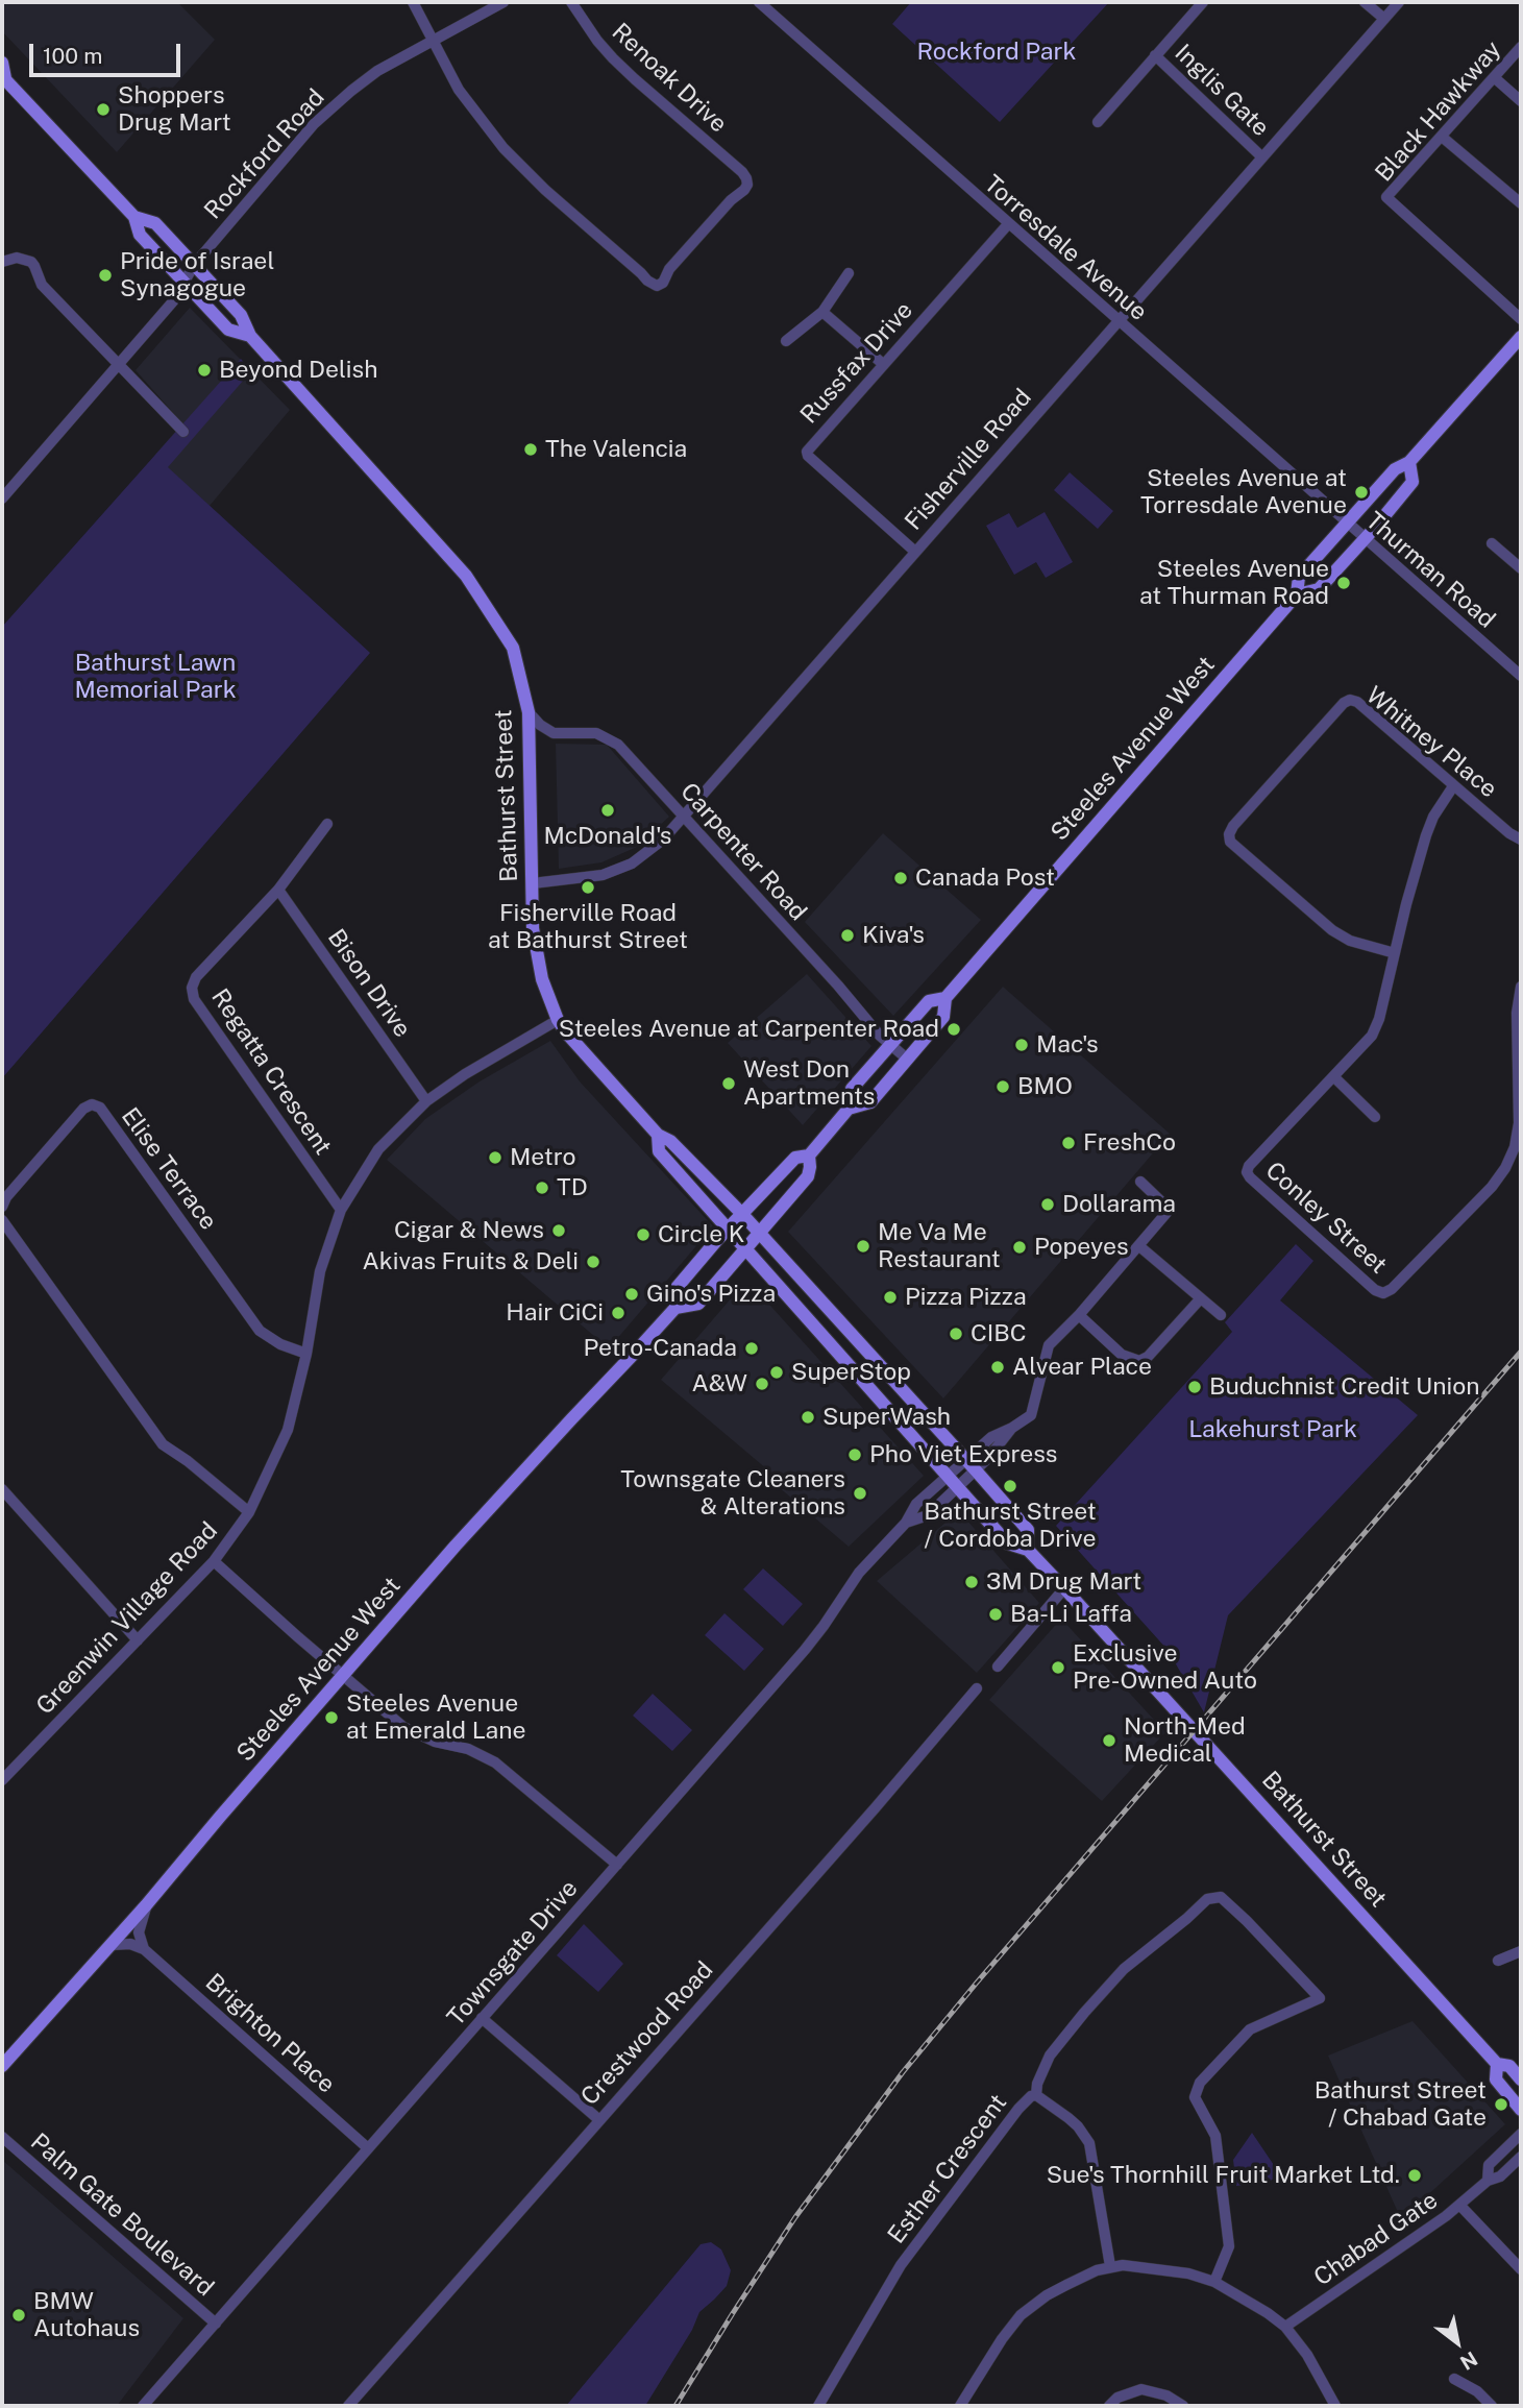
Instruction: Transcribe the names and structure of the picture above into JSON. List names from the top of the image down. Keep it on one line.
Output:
{"streets":{"main road":["Steeles Avenue West","Bathurst Street"],"street":["Renoak Drive","Inglis Gate","Black Hawkway","Rockford Road","Torresdale Avenue","Russfax Drive","Fisherville Road","Thurman Road","Whitney Place","Carpenter Road","Bison Drive","Regatta Crescent","Elise Terrace","Conley Street","Greenwin Village Road","Townsgate Drive","Brighton Place","Crestwood Road","Esther Crescent","Palm Gate Boulevard","Chabad Gate"]},"crossings":[["Renoak Drive","Rockford Road"],["Inglis Gate","Fisherville Road"],["Rockford Road","Bathurst Street"],["Torresdale Avenue","Russfax Drive"],["Torresdale Avenue","Fisherville Road"],["Torresdale Avenue","Thurman Road"],["Torresdale Avenue","Steeles Avenue West"],["Russfax Drive","Fisherville Road"],["Fisherville Road","Bathurst Street"],["Fisherville Road","Carpenter Road"],["Thurman Road","Steeles Avenue West"],["Whitney Place","Conley Street"],["Steeles Avenue West","Bathurst Street"],["Steeles Avenue West","Carpenter Road"],["Bathurst Street","Carpenter Road"],["Bathurst Street","Greenwin Village Road"],["Bathurst Street","Townsgate Drive"],["Bison Drive","Regatta Crescent"],["Bison Drive","Greenwin Village Road"],["Regatta Crescent","Greenwin Village Road"],["Elise Terrace","Greenwin Village Road"],["Townsgate Drive","Brighton Place"],["Townsgate Drive","Palm Gate Boulevard"]],"parks":["Rockford Park","Bathurst Lawn Memorial Park","Lakehurst Park"],"places":["Shoppers Drug Mart","Pride of Israel Synagogue","Beyond Delish","The Valencia","Steeles Avenue at Torresdale Avenue","Steeles Avenue at Thurman Road","McDonald's","Canada Post","Fisherville Road at Bathurst Street","Kiva's","Steeles Avenue at Carpenter Road","Mac's","West Don Apartments","BMO","FreshCo","Metro","TD","Dollarama","Cigar & News","Circle K","Me Va Me Restaurant","Popeyes","Akivas Fruits & Deli","Gino's Pizza","Pizza Pizza","Hair CiCi","CIBC","Petro-Canada","Alvear Place","SuperStop","A&W","Buduchnist Credit Union","SuperWash","Pho Viet Express","Bathurst Street / Cordoba Drive","Townsgate Cleaners & Alterations","3M Drug Mart","Ba-Li Laffa","Exclusive Pre-Owned Auto","Steeles Avenue at Emerald Lane","North-Med Medical","Bathurst Street / Chabad Gate","Sue's Thornhill Fruit Market Ltd.","BMW Autohaus"],"scale_bar":"100 m","north":"bottom right"}
